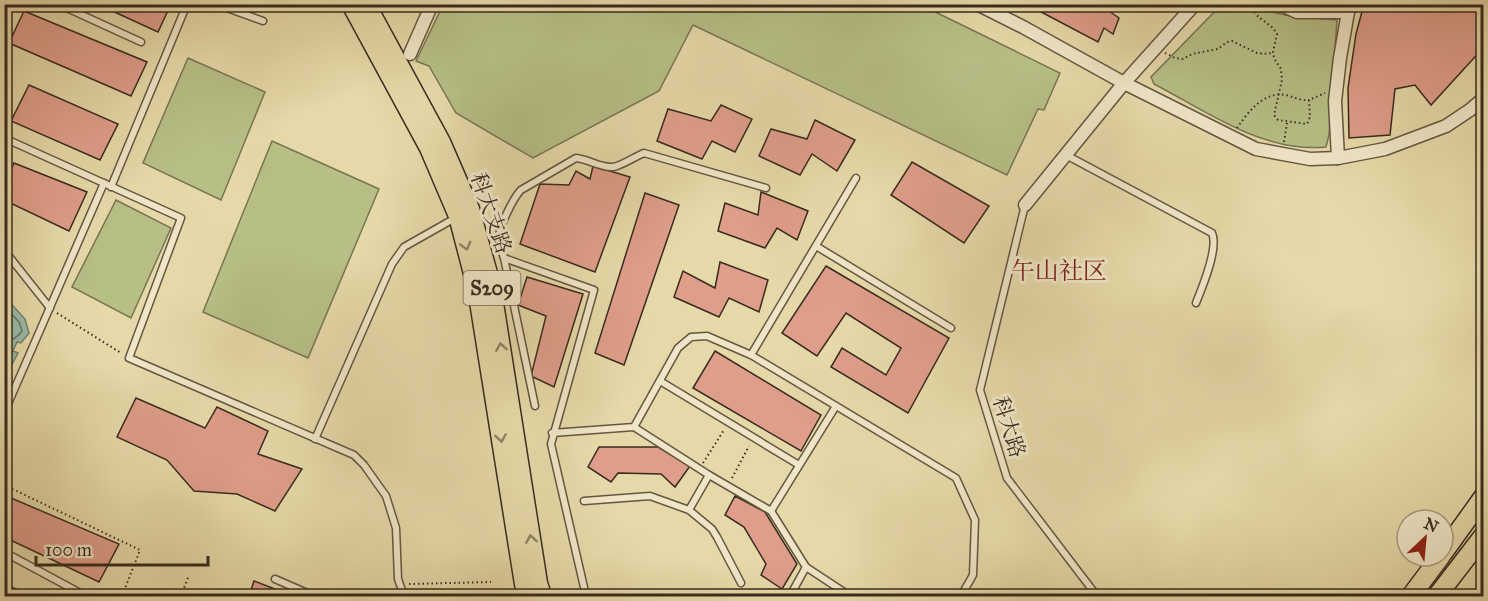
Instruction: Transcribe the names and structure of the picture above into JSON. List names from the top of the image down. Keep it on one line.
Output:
{"streets":{"main road":["科大支路","S209"],"lane":["科大路"]},"districts":["午山社区"],"scale_bar":"100 m","north":"top right"}
